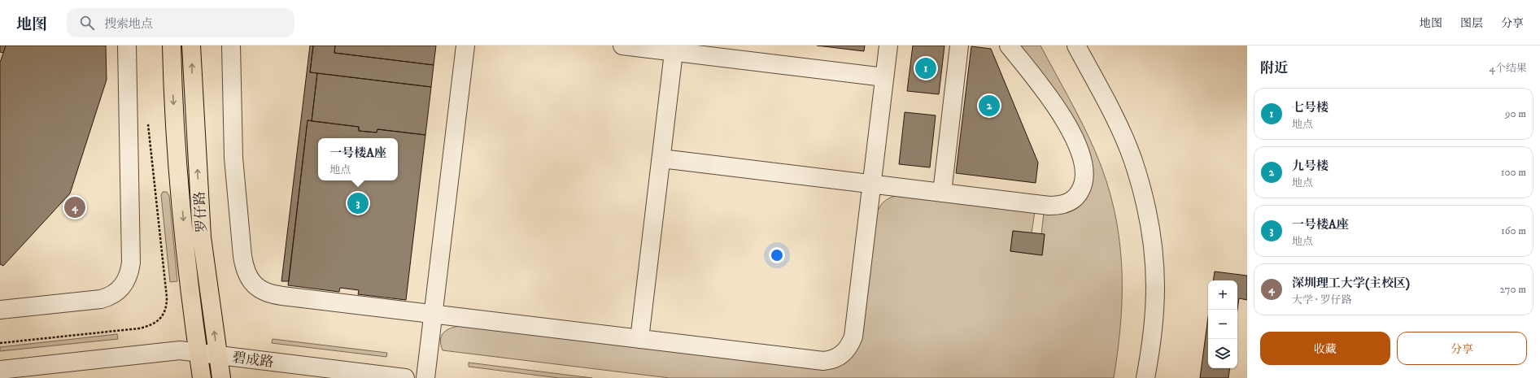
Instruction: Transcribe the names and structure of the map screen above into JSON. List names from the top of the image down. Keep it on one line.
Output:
{"streets":{"main road":["罗仔路"],"street":["碧成路"]},"crossings":[["罗仔路","碧成路"]],"page":{"header":"地图","search":"搜索地点","nav":["地图","图层","分享"],"heading":["附近","4个结果"],"pins":["1","2","3","4"],"list":[{"mark":"1","name":"七号楼","note":"地点","value":"90 m"},{"mark":"2","name":"九号楼","note":"地点","value":"100 m"},{"mark":"3","name":"一号楼A座","note":"地点","value":"160 m"},{"mark":"4","name":"深圳理工大学(主校区)","note":"大学 · 罗仔路","value":"270 m"}],"popup":["一号楼A座","地点"],"map_buttons":["+","−"],"buttons":["收藏","分享"]}}
